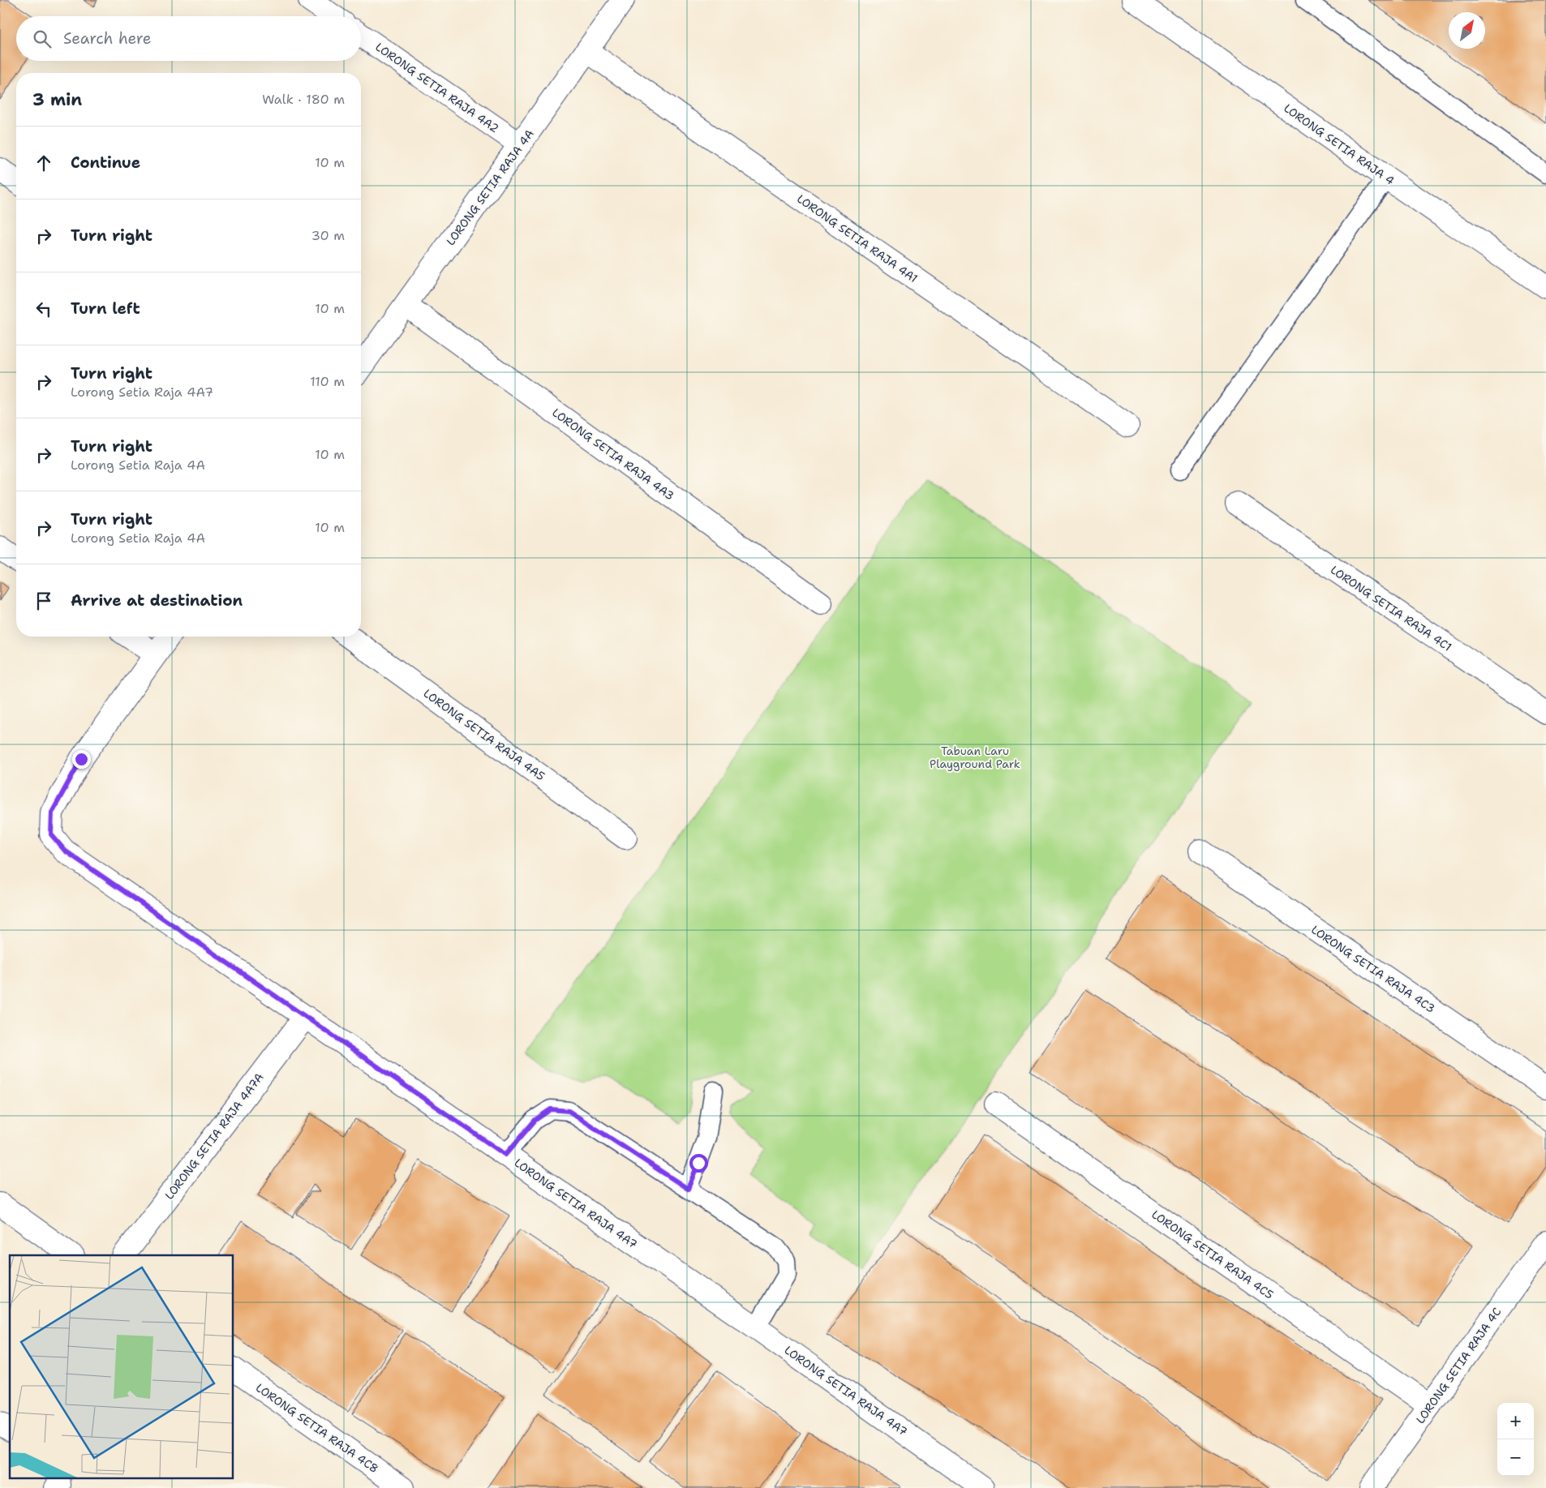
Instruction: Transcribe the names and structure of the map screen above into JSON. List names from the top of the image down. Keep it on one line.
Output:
{"streets":{"street":["LORONG SETIA RAJA 4A2","LORONG SETIA RAJA 4","LORONG SETIA RAJA 4A","LORONG SETIA RAJA 4A1","LORONG SETIA RAJA 4A3","LORONG SETIA RAJA 4C1","LORONG SETIA RAJA 4A5","LORONG SETIA RAJA 4C3","LORONG SETIA RAJA 4A7A","LORONG SETIA RAJA 4A7","LORONG SETIA RAJA 4C5","LORONG SETIA RAJA 4C","LORONG SETIA RAJA 4C8"]},"crossings":[["LORONG SETIA RAJA 4A2","LORONG SETIA RAJA 4A"],["LORONG SETIA RAJA 4A","LORONG SETIA RAJA 4A1"],["LORONG SETIA RAJA 4A","LORONG SETIA RAJA 4A3"],["LORONG SETIA RAJA 4A7A","LORONG SETIA RAJA 4A7"],["LORONG SETIA RAJA 4C5","LORONG SETIA RAJA 4C"]],"parks":["Tabuan Laru Playground Park"],"north":"top right","page":{"search":"Search here","heading":["3 min","Walk · 180 m"],"list":[["Continue","10 m"],["Turn right","30 m"],["Turn left","10 m"],["Turn right","Lorong Setia Raja 4A7","110 m"],["Turn right","Lorong Setia Raja 4A","10 m"],["Turn right","Lorong Setia Raja 4A","10 m"],"Arrive at destination"],"map_buttons":["+","−"]}}
